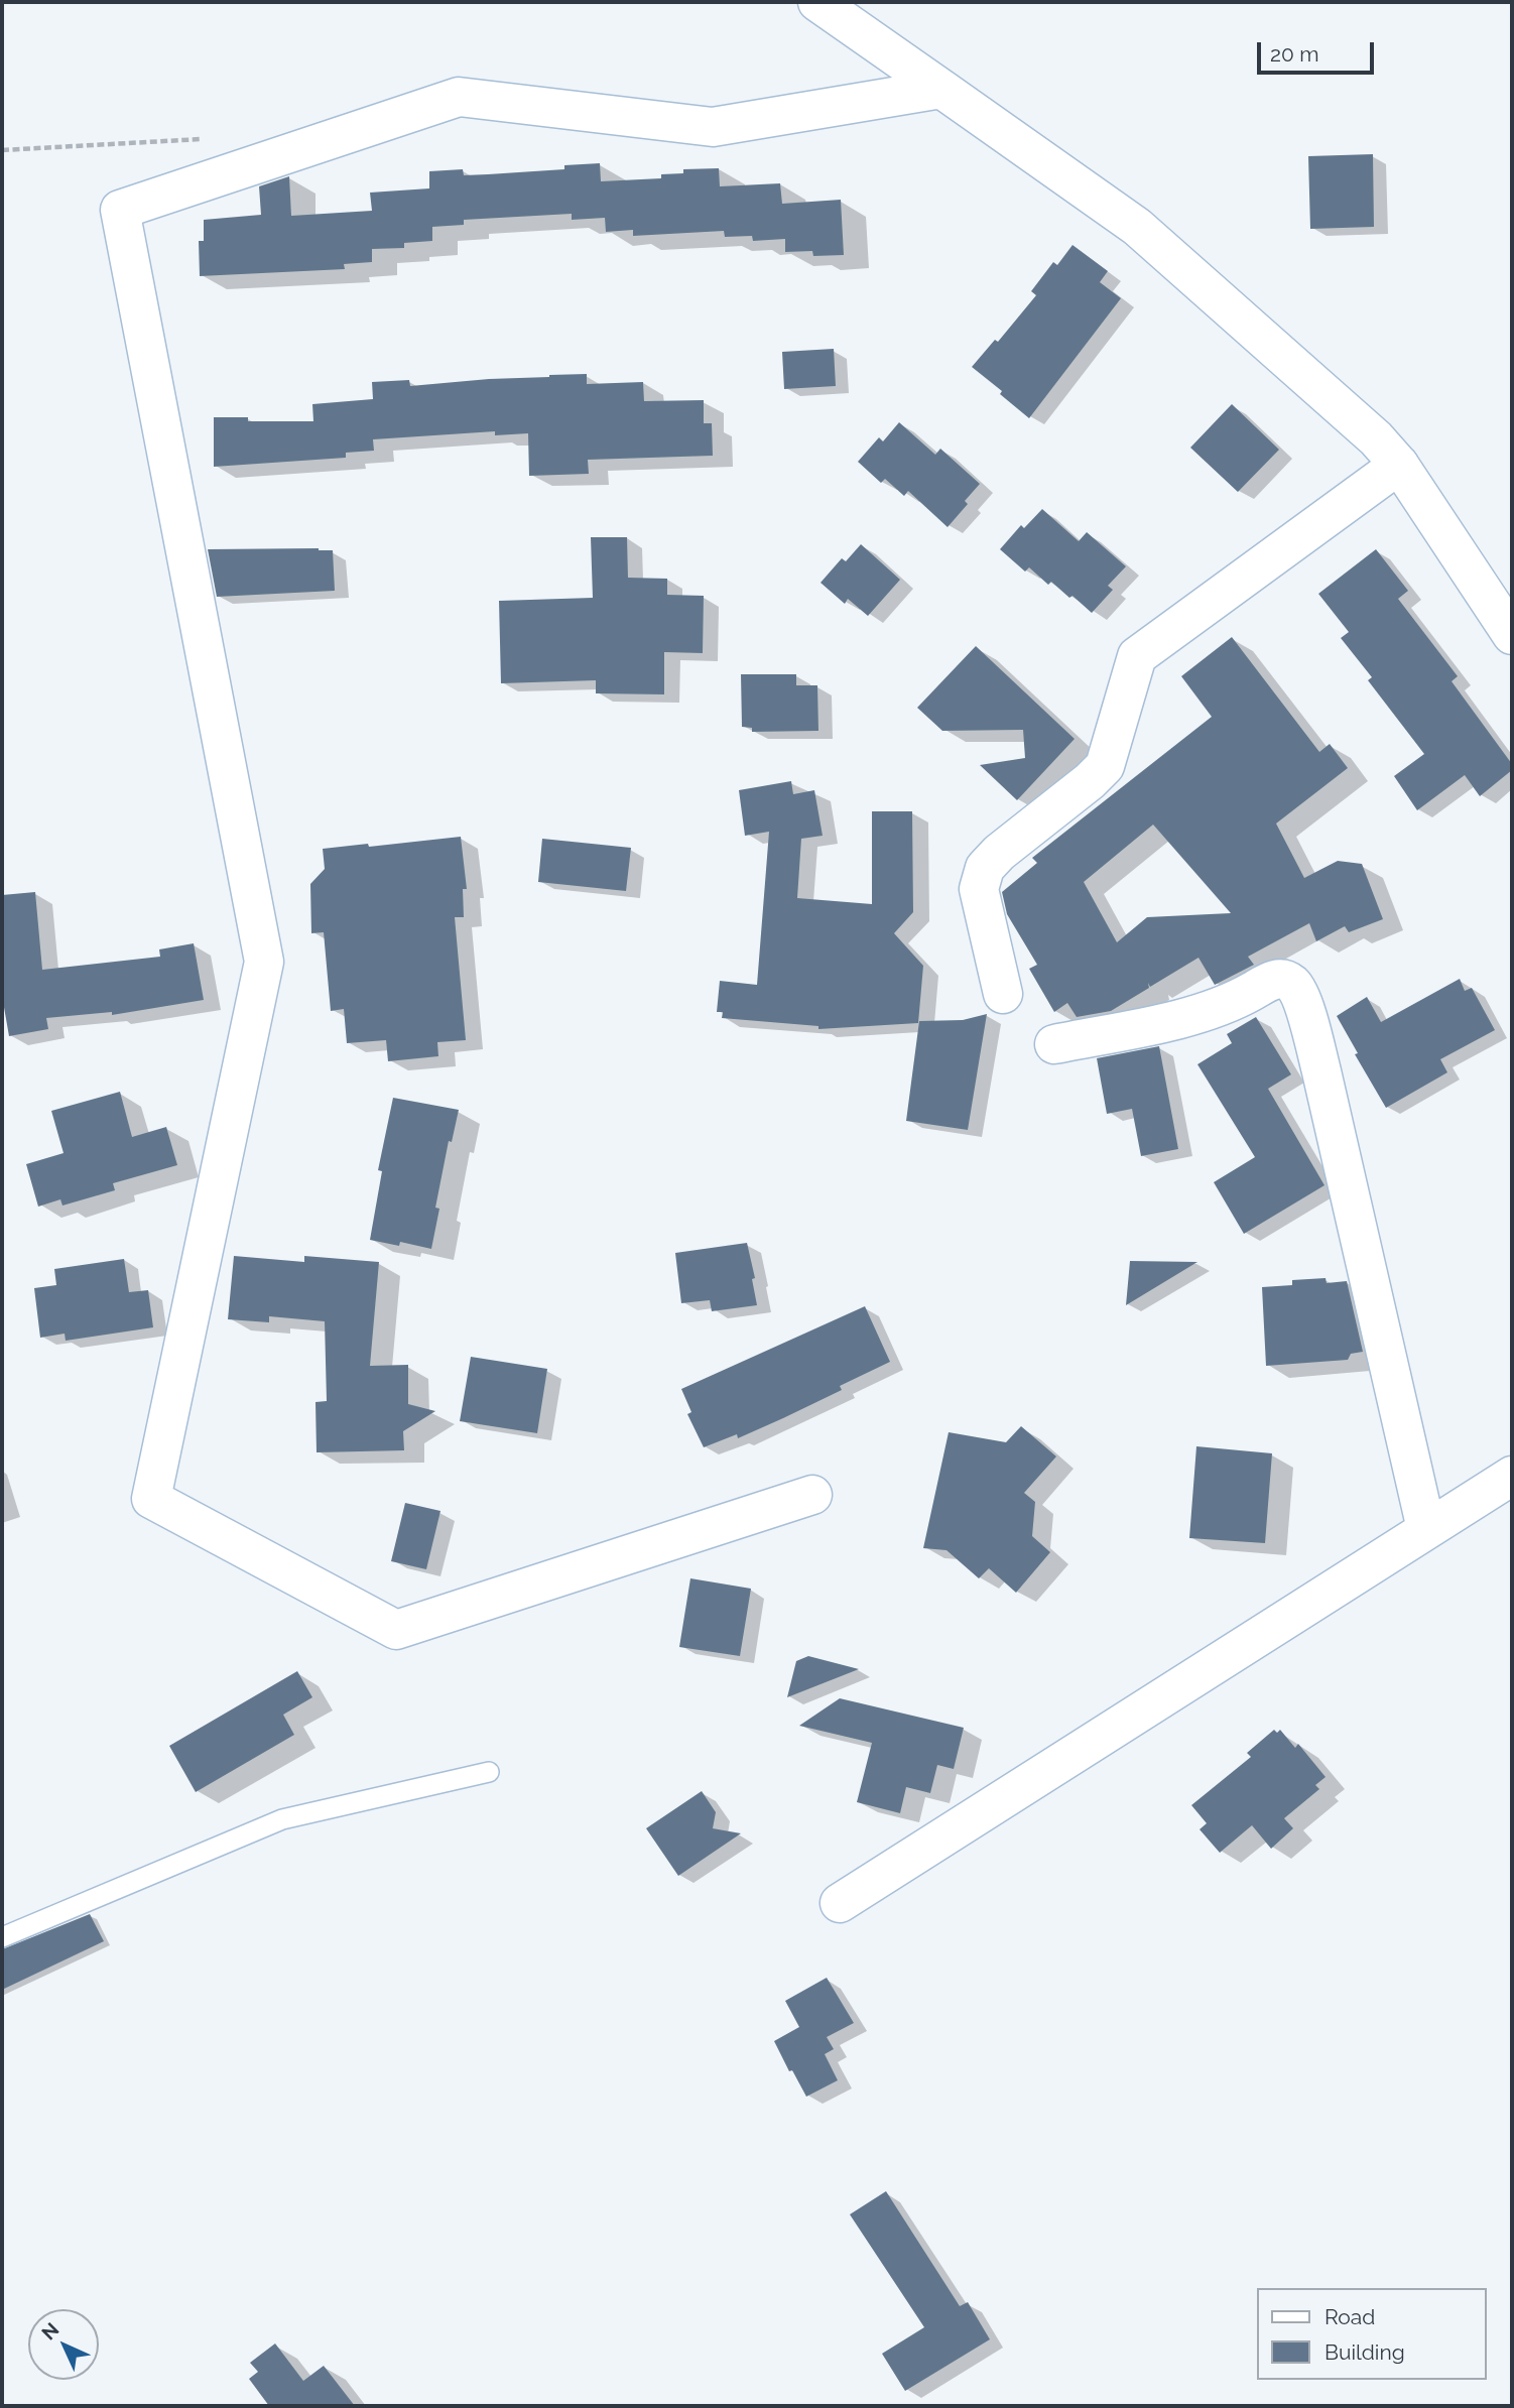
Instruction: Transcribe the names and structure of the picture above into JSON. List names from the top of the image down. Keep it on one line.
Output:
{"legend":["Road","Building"],"scale_bar":"20 m","north":"top left"}
